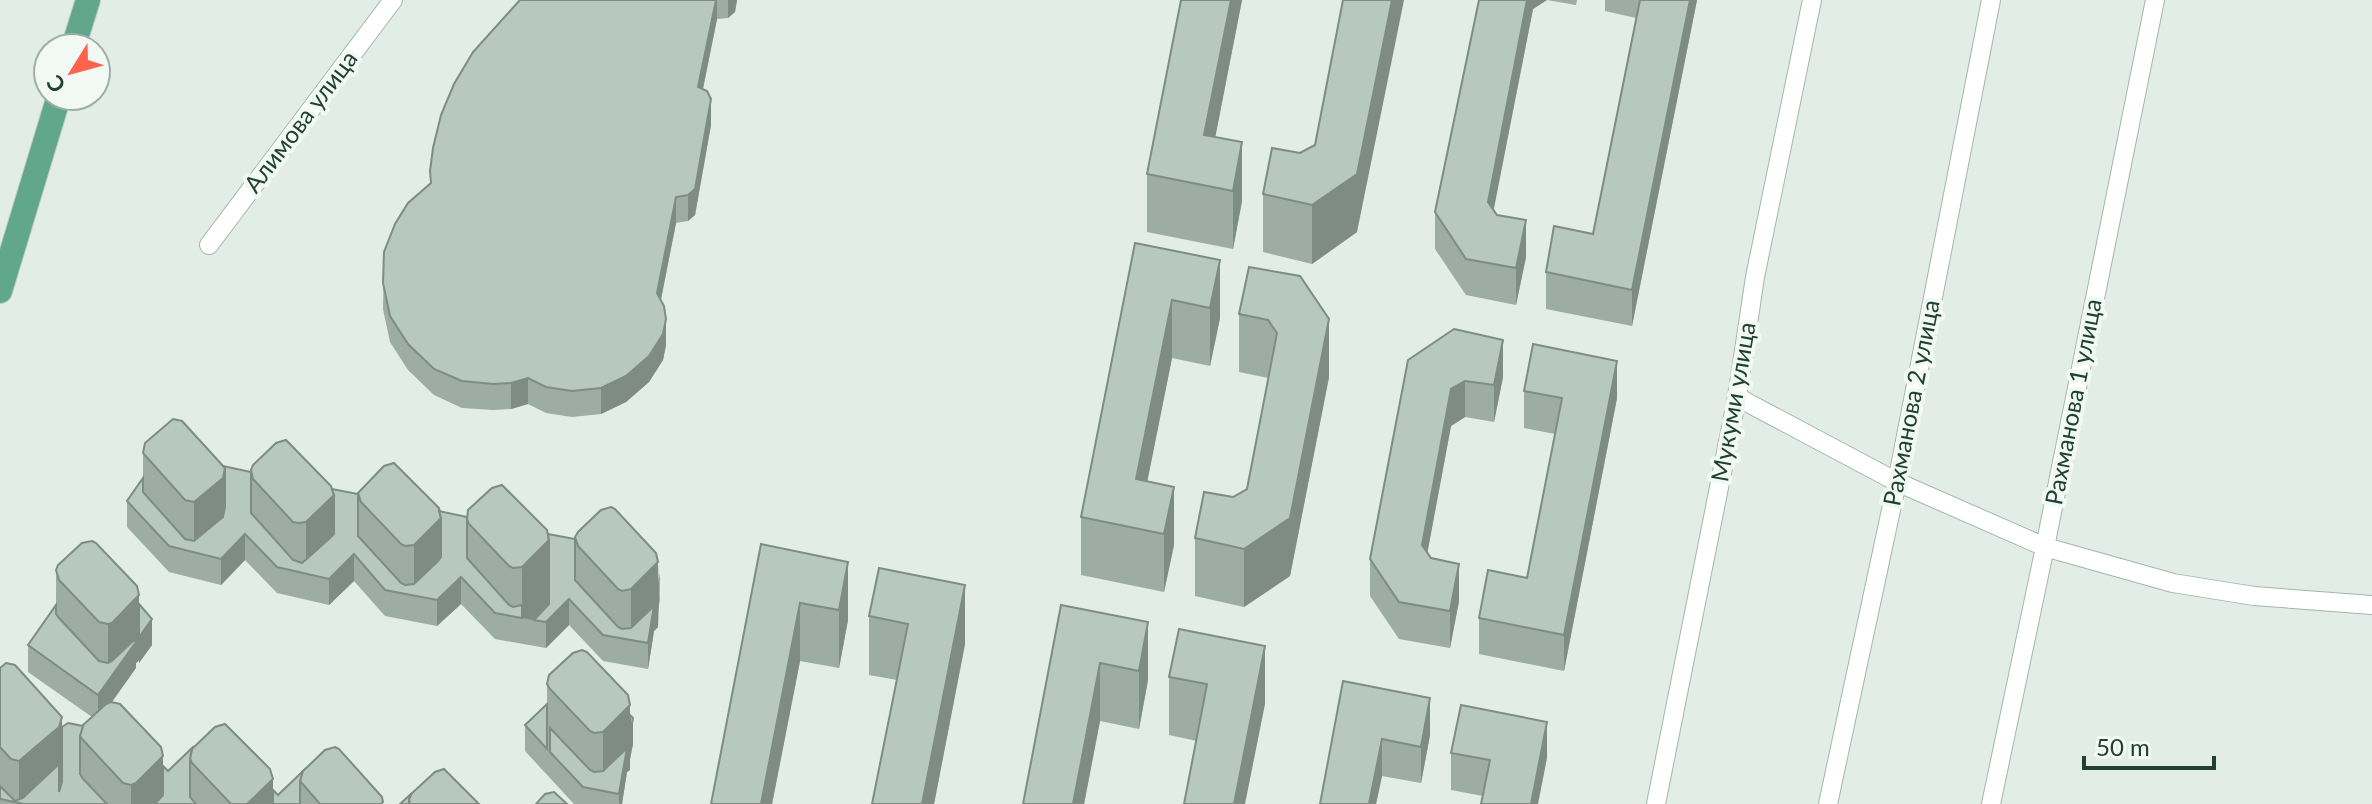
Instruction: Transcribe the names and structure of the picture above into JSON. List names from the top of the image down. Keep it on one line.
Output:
{"streets":{"street":["Алимова улица","Мукуми улица","Рахманова 1 улица","Рахманова 2 улица"]},"scale_bar":"50 m","north":"bottom left"}
